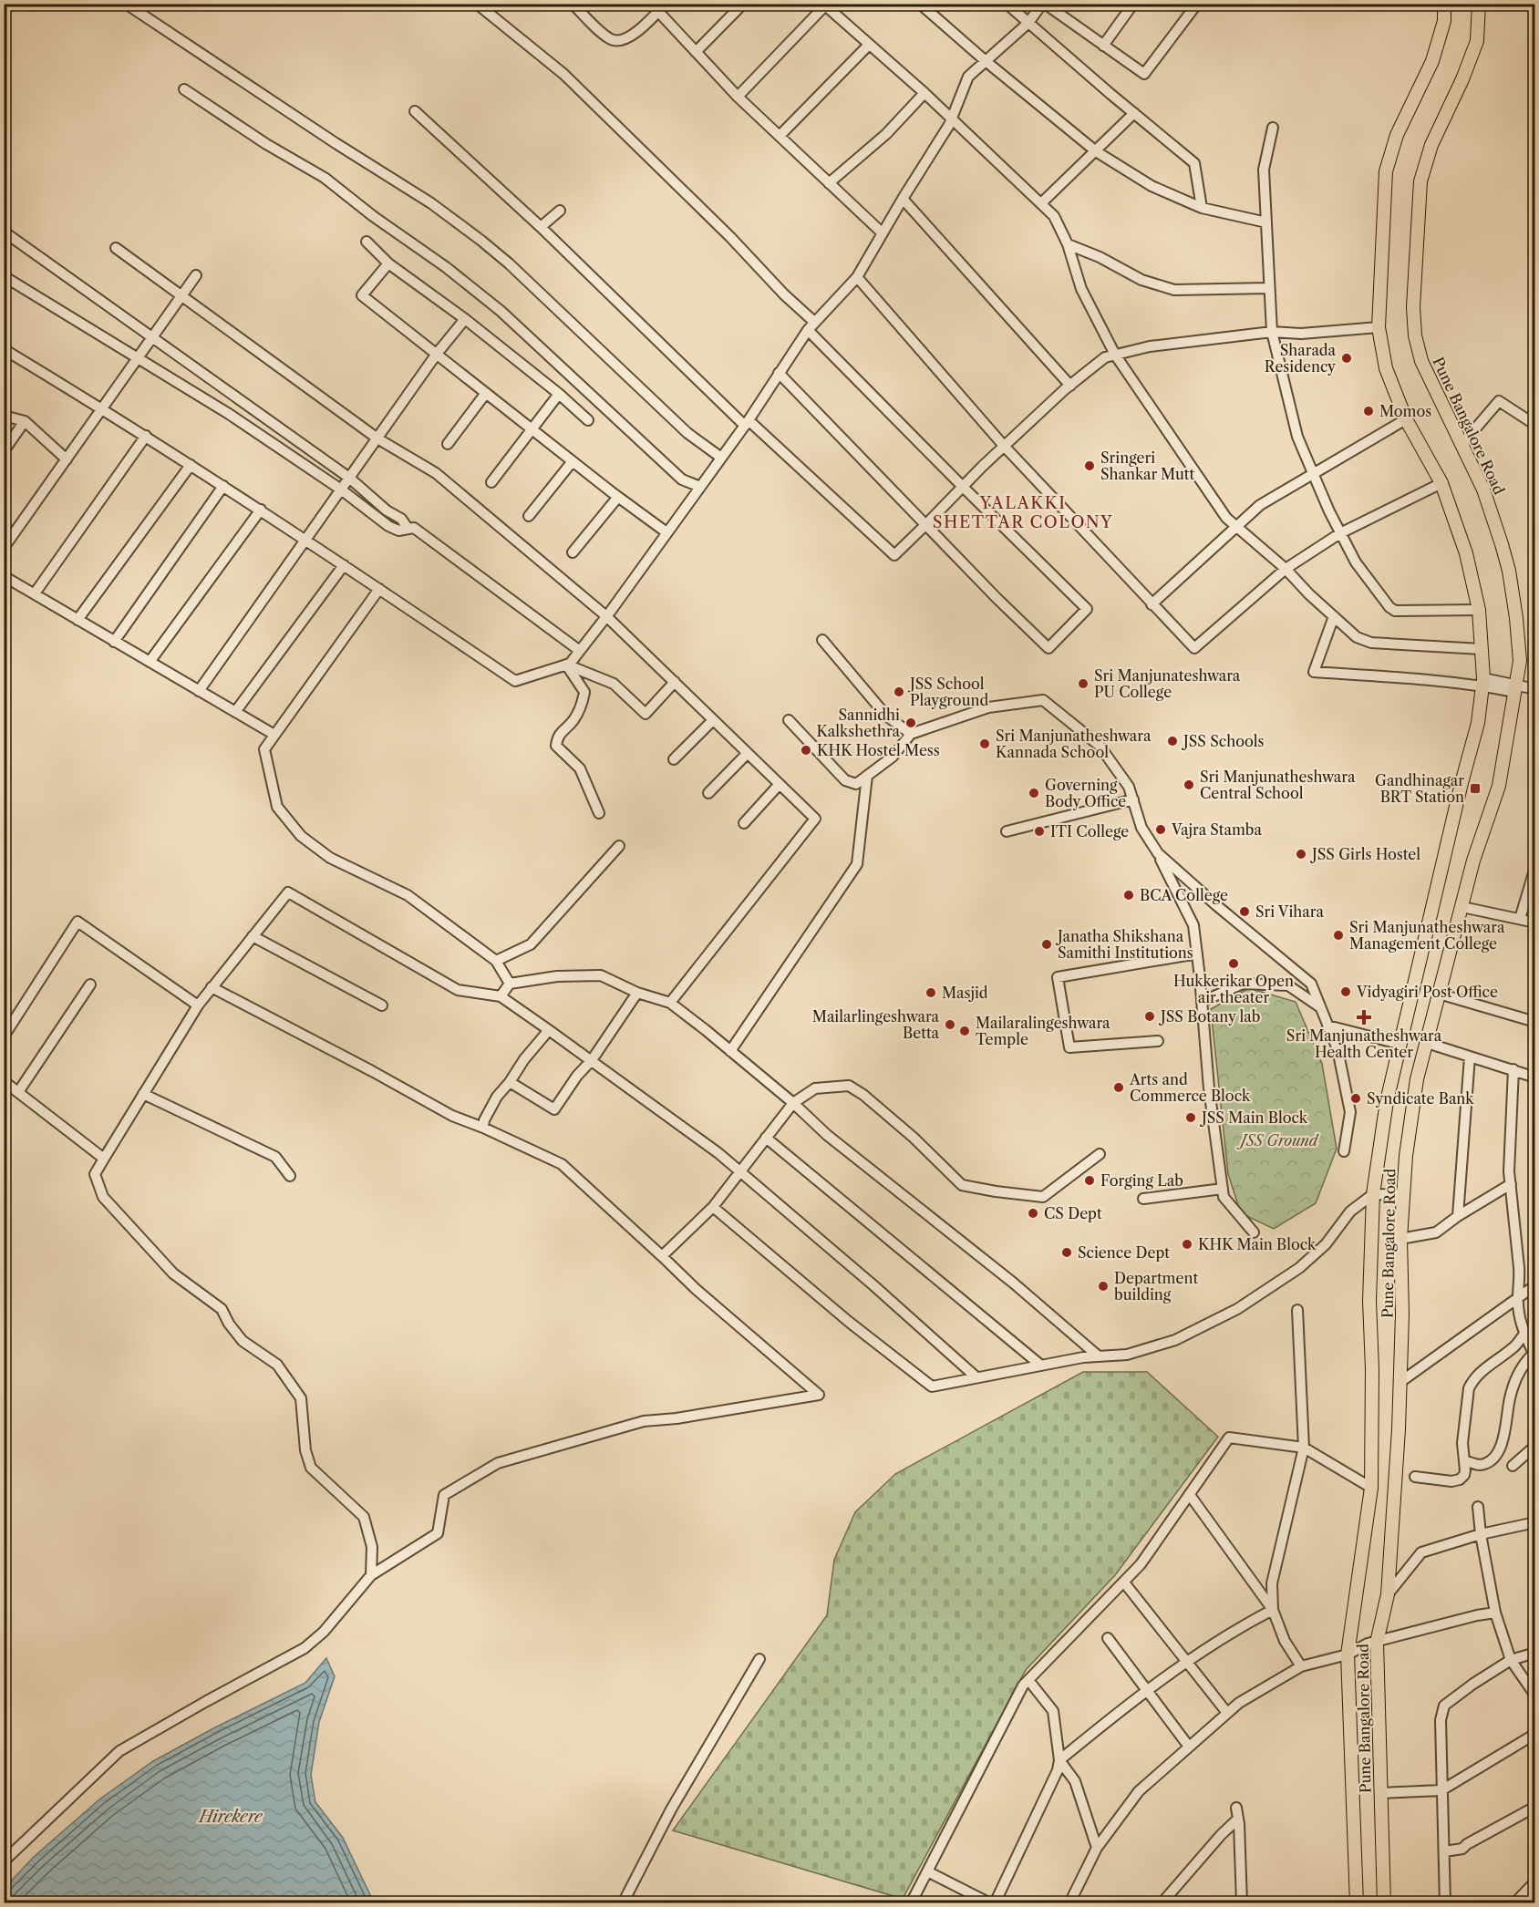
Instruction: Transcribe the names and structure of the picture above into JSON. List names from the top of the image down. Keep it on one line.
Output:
{"streets":{"main road":["Pune Bangalore Road"]},"districts":["YALAKKI SHETTAR COLONY"],"water":["Hirekere"],"parks":["JSS Ground"],"places":{"other":["Sharada Residency","Momos","Sringeri Shankar Mutt","Sri Manjunateshwara PU College","JSS School Playground","Sannidhi Kalkshethra","JSS Schools","Sri Manjunatheshwara Kannada School","KHK Hostel Mess","Sri Manjunatheshwara Central School","Governing Body Office","Vajra Stamba","ITI College","JSS Girls Hostel","BCA College","Sri Vihara","Sri Manjunatheshwara Management College","Janatha Shikshana Samithi Institutions","Hukkerikar Open air theater","Vidyagiri Post Office","Masjid","JSS Botany lab","Mailarlingeshwara Betta","Mailaralingeshwara Temple","Arts and Commerce Block","Syndicate Bank","JSS Main Block","Forging Lab","CS Dept","KHK Main Block","Science Dept","Department building"],"transit":["Gandhinagar BRT Station"],"health":["Sri Manjunatheshwara Health Center"]}}
